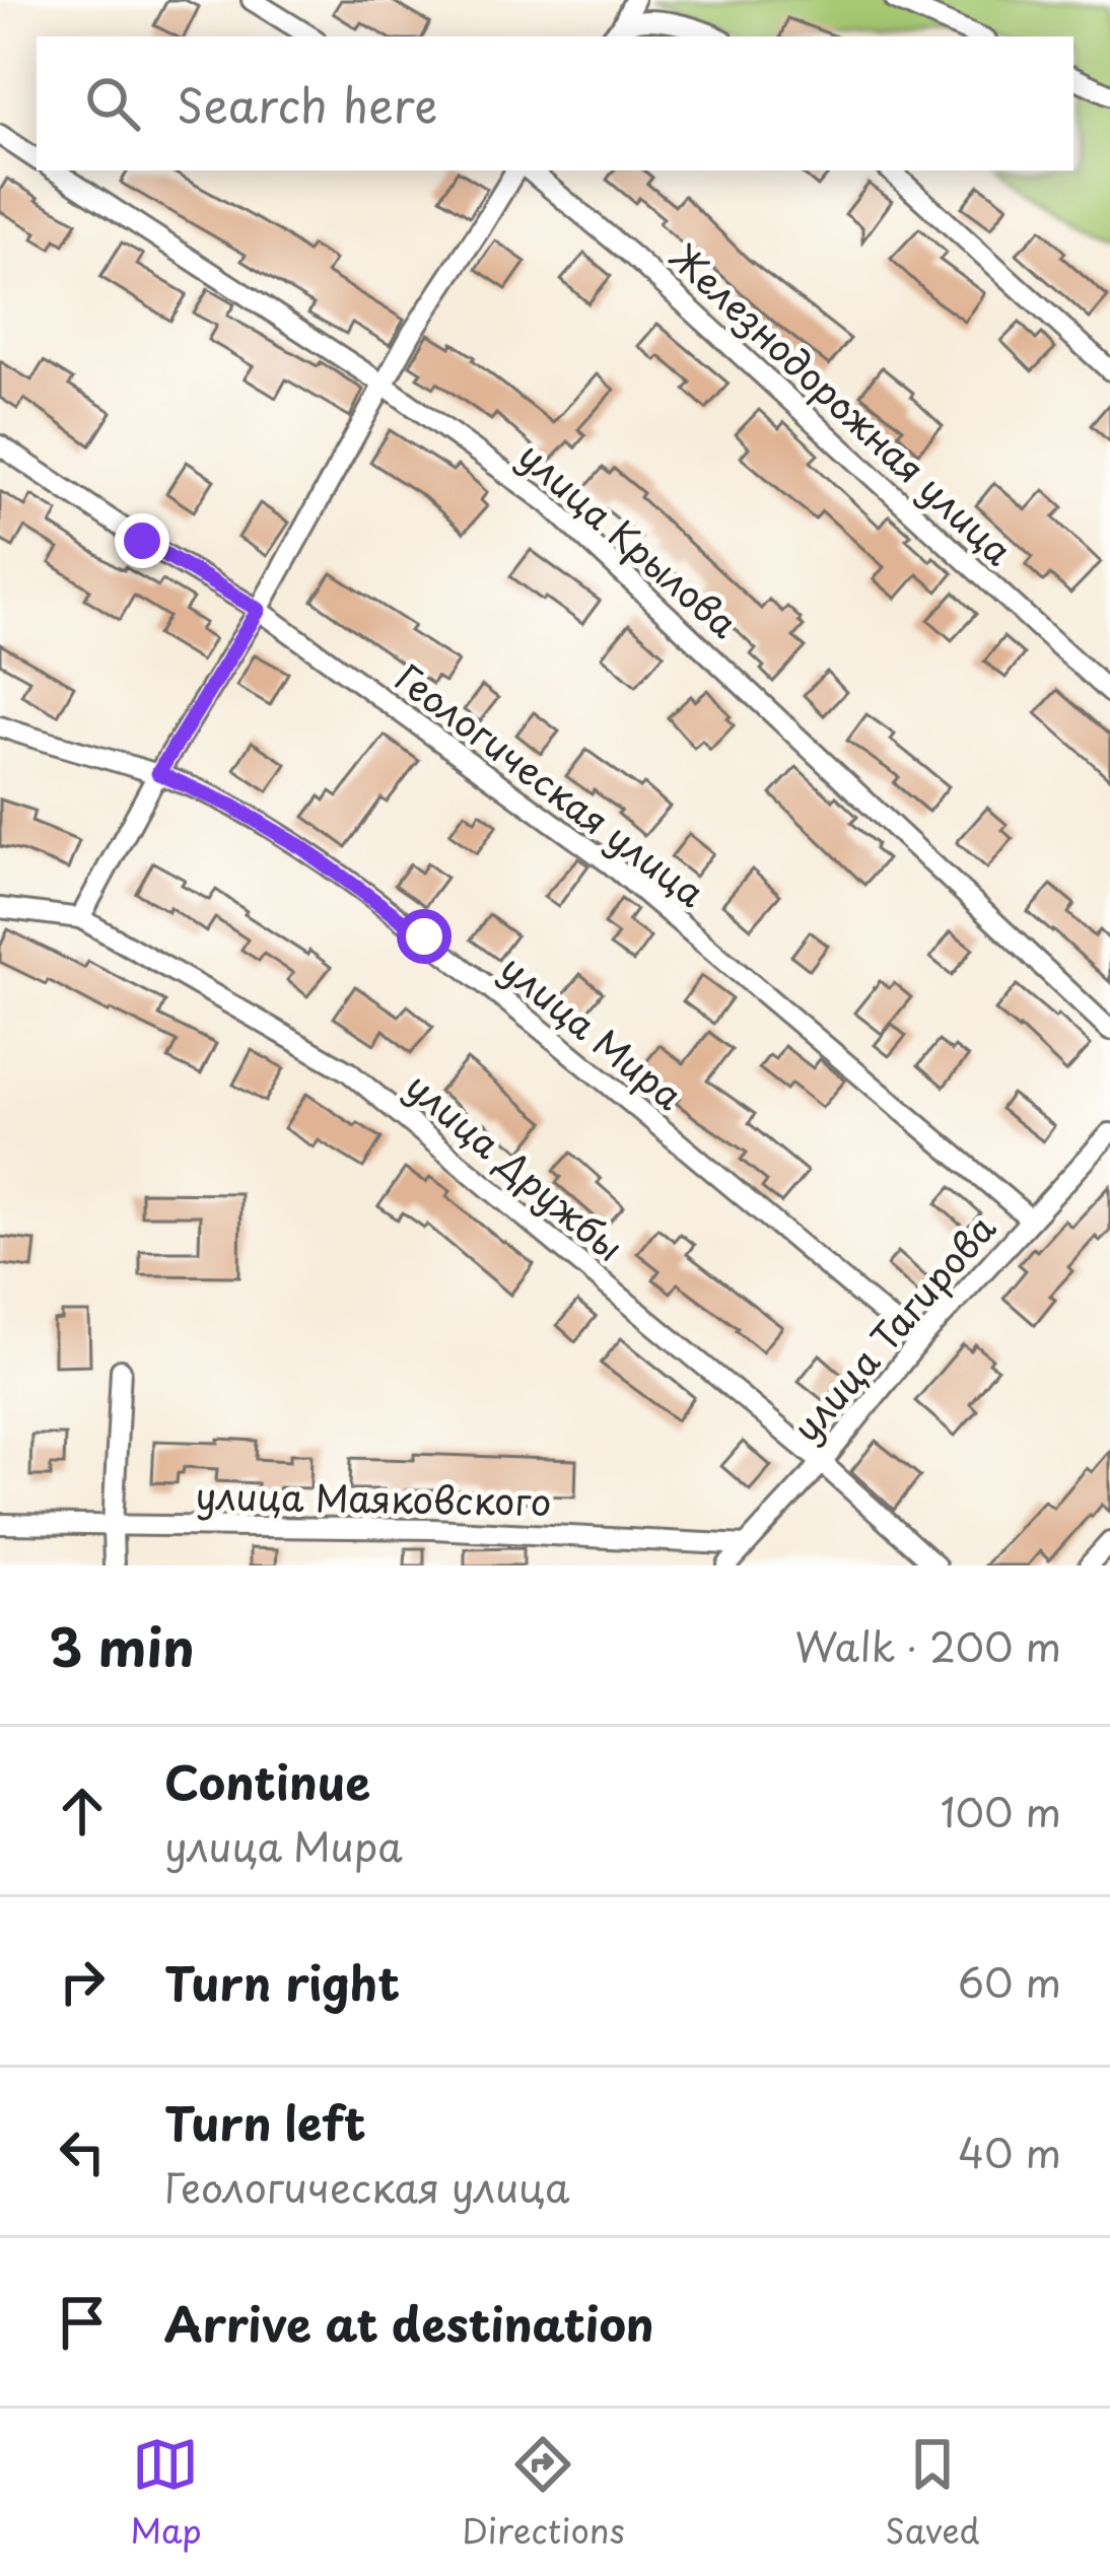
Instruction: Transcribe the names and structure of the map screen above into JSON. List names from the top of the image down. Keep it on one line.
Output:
{"streets":{"street":["Железнодорожная улица","улица Крылова","Геологическая улица","улица Мира","улица Дружбы","улица Тагирова","улица Маяковского"]},"crossings":[["Геологическая улица","улица Тагирова"],["улица Мира","улица Тагирова"],["улица Дружбы","улица Тагирова"],["улица Тагирова","улица Маяковского"]],"page":{"search":"Search here","heading":["3 min","Walk · 200 m"],"list":[["Continue","улица Мира","100 m"],["Turn right","60 m"],["Turn left","Геологическая улица","40 m"],"Arrive at destination"],"nav":["Map","Directions","Saved"]}}
